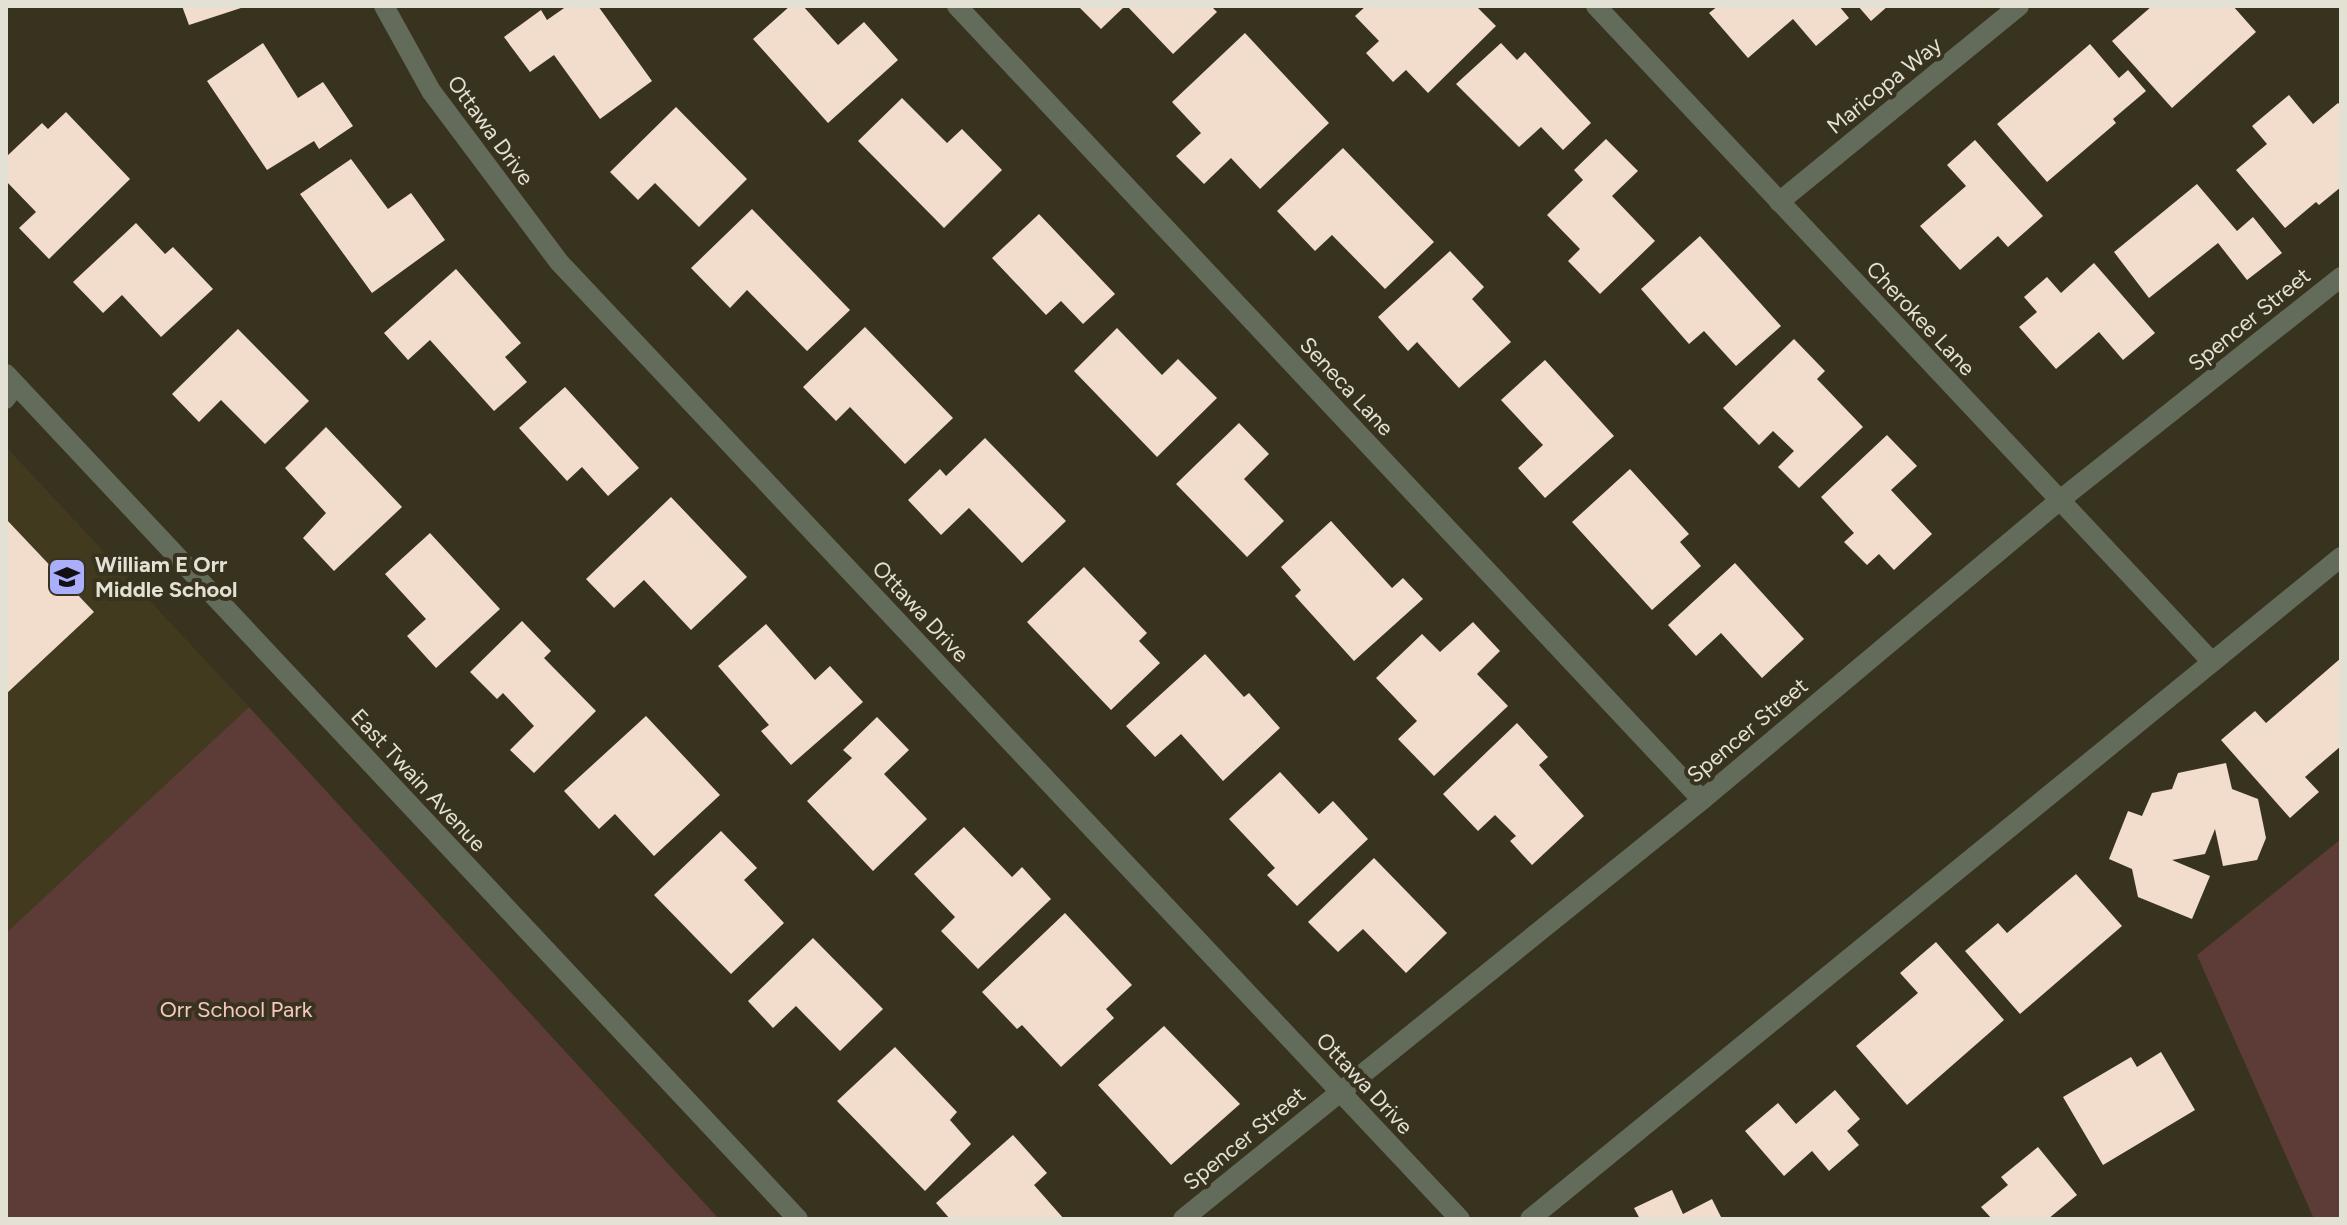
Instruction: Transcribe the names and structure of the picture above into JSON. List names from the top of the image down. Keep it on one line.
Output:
{"streets":{"street":["Maricopa Way","Ottawa Drive","Cherokee Lane","Spencer Street","Seneca Lane","East Twain Avenue"]},"crossings":[["Maricopa Way","Cherokee Lane"],["Ottawa Drive","Spencer Street"],["Cherokee Lane","Spencer Street"],["Spencer Street","Seneca Lane"]],"parks":["Orr School Park"],"places":{"school or university":["William E Orr Middle School"]}}
